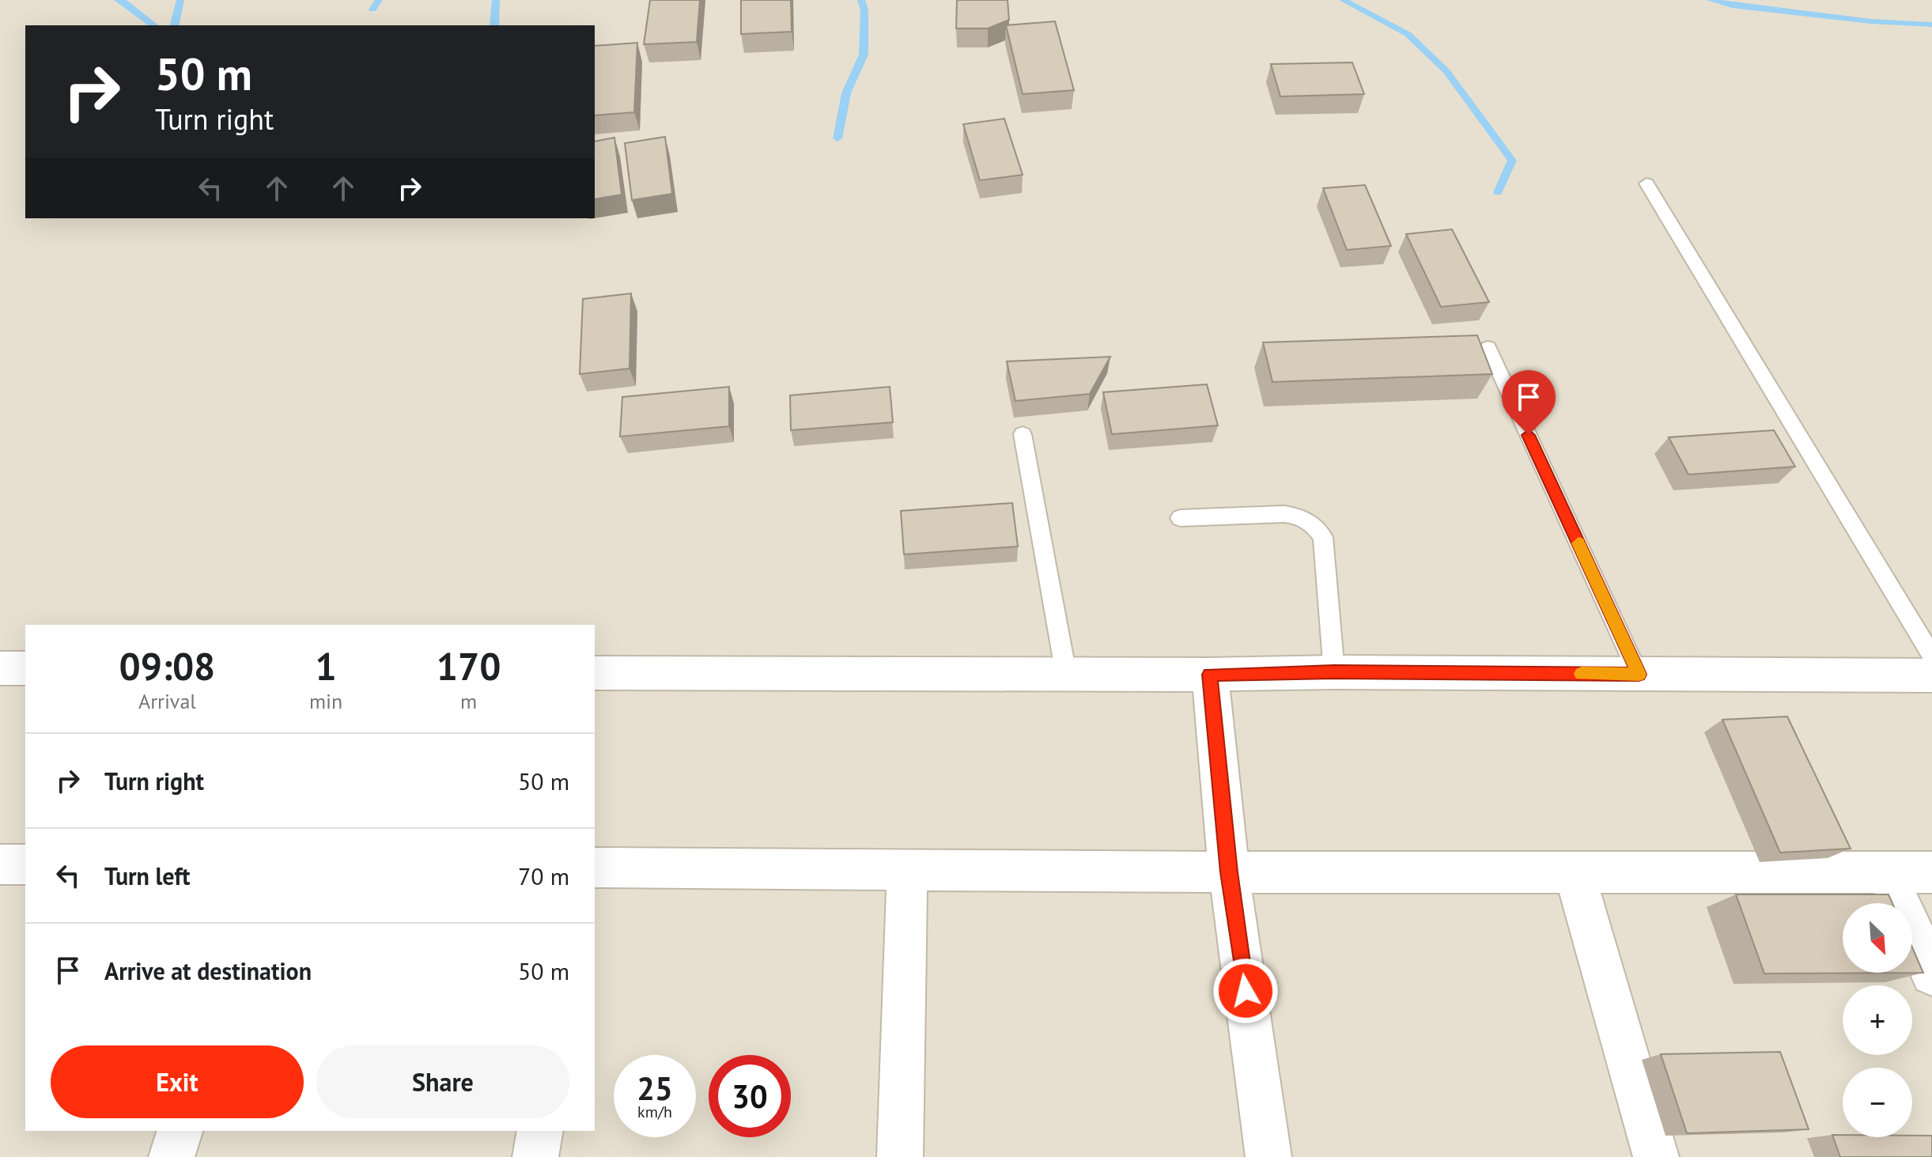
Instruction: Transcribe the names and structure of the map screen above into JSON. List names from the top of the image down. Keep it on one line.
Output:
{"north":"bottom right","page":{"turn":["50 m","Turn right"],"eta":["09:08","Arrival","1","min","170","m"],"list":[{"name":"Turn right","value":"50 m"},{"name":"Turn left","value":"70 m"},{"name":"Arrive at destination","value":"50 m"}],"map_buttons":["+","−"],"buttons":["Exit","Share"],"speed":"25 km/h","limit":"30"}}
